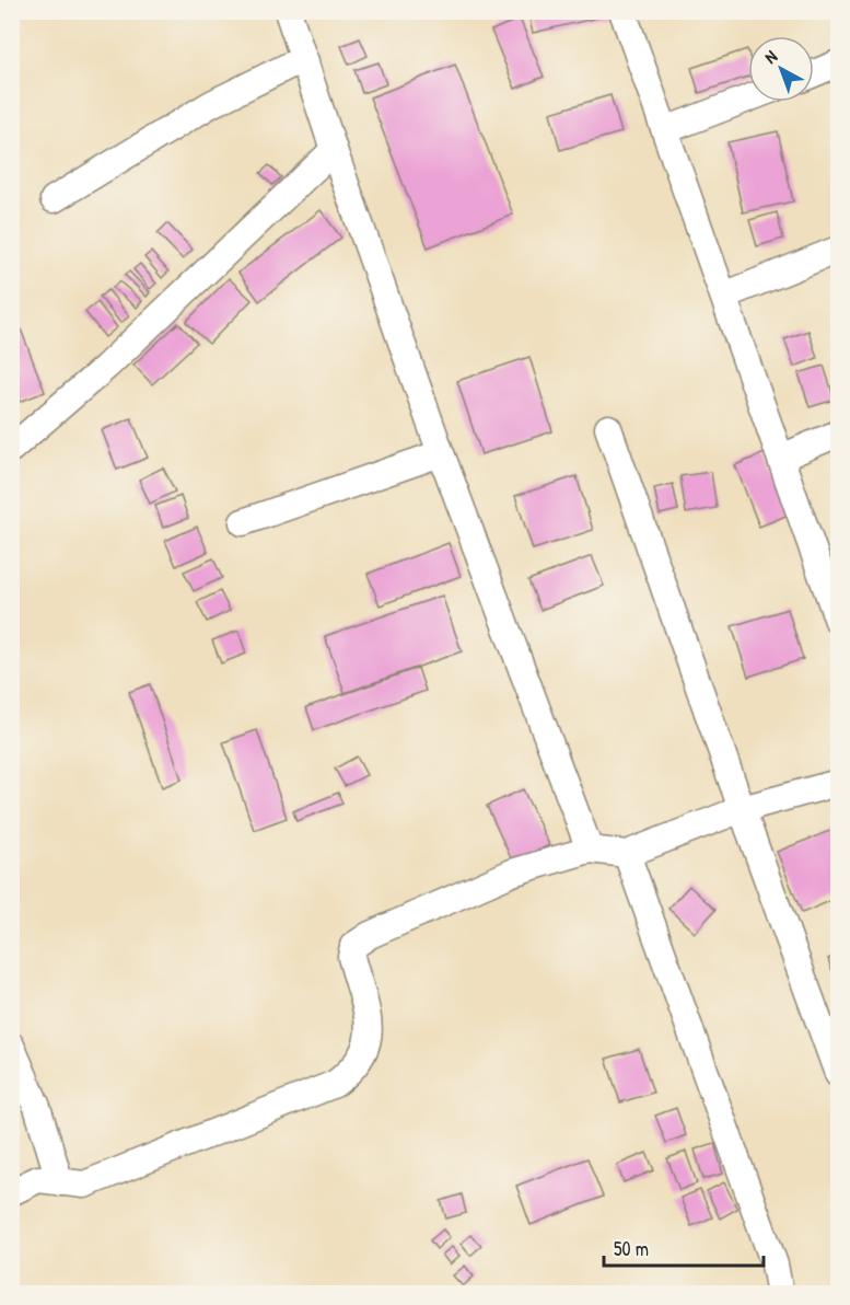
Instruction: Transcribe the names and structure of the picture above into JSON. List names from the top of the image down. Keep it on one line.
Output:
{"scale_bar":"50 m","north":"top left"}
